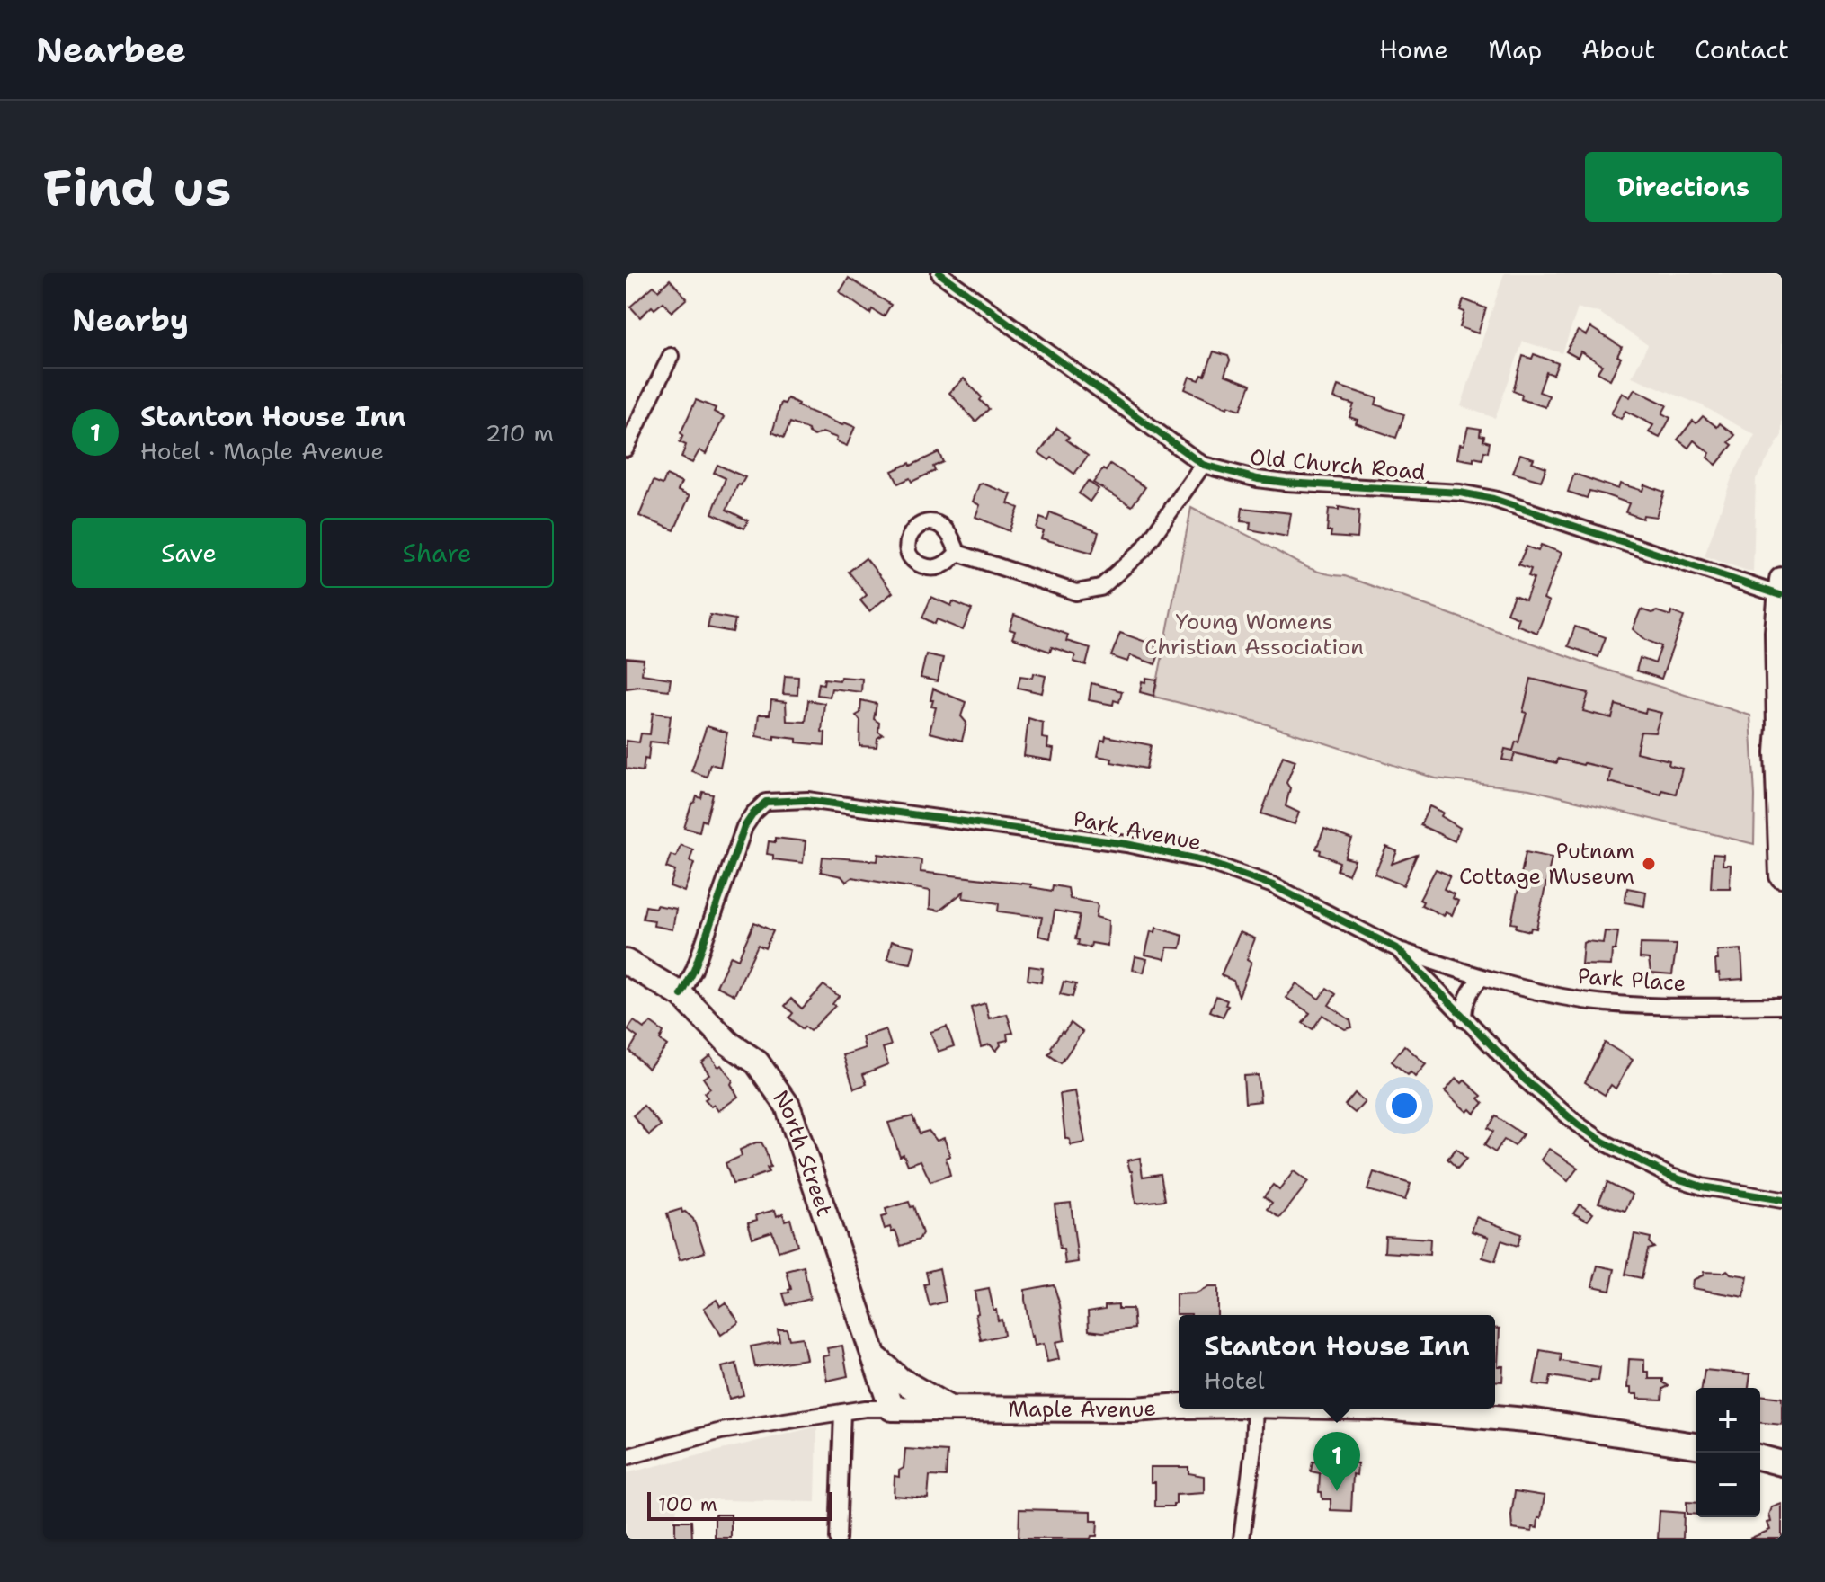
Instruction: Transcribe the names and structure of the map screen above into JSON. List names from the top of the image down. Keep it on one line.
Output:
{"streets":{"main road":["North Street","Maple Avenue"],"street":["Old Church Road","Park Avenue","Park Place"]},"crossings":[["Park Avenue","Park Place"],["Park Avenue","North Street"],["North Street","Maple Avenue"]],"parks":["Young Womens Christian Association"],"places":["Putnam Cottage Museum"],"scale_bar":"100 m","page":{"header":"Nearbee","nav":["Home","Map","About","Contact"],"buttons":["Directions",["Save","Share"]],"title":"Find us","heading":"Nearby","list":[{"mark":"1","name":"Stanton House Inn","note":"Hotel · Maple Avenue","value":"210 m"}],"popup":["Stanton House Inn","Hotel"],"map_buttons":["+","−"],"pins":"1","scale":"100 m"}}
